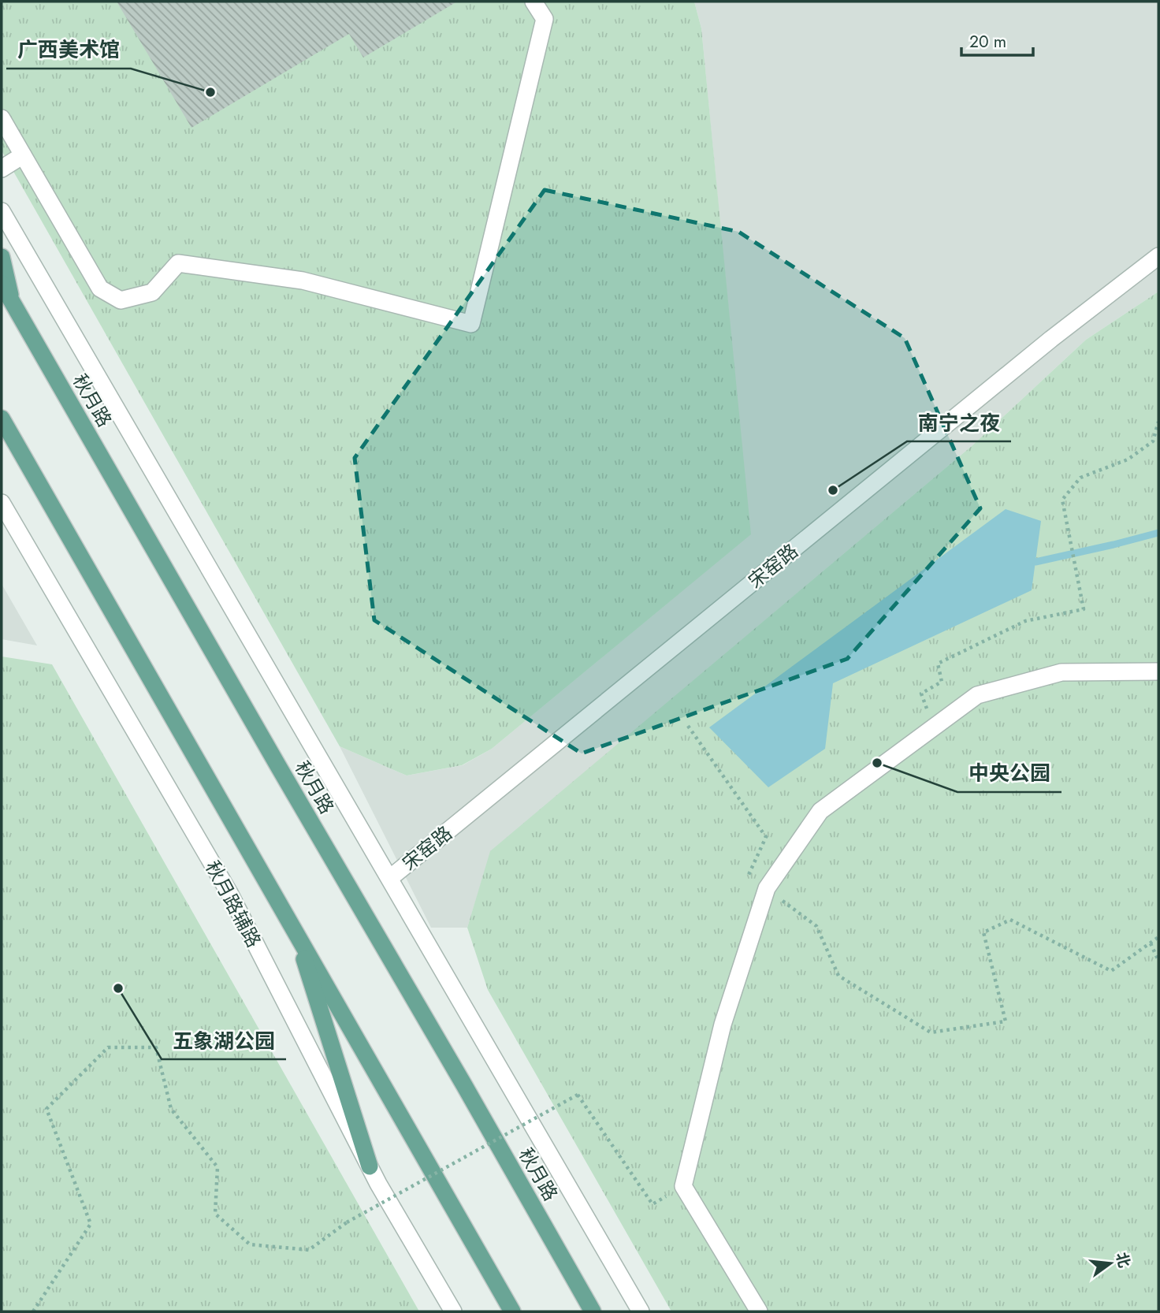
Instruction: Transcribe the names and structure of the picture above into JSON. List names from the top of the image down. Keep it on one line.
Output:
{"streets":{"main road":["秋月路"],"street":["宋窑路","秋月路辅路"]},"places":["广西美术馆","南宁之夜","中央公园","五象湖公园"],"scale_bar":"20 m","north":"right"}
